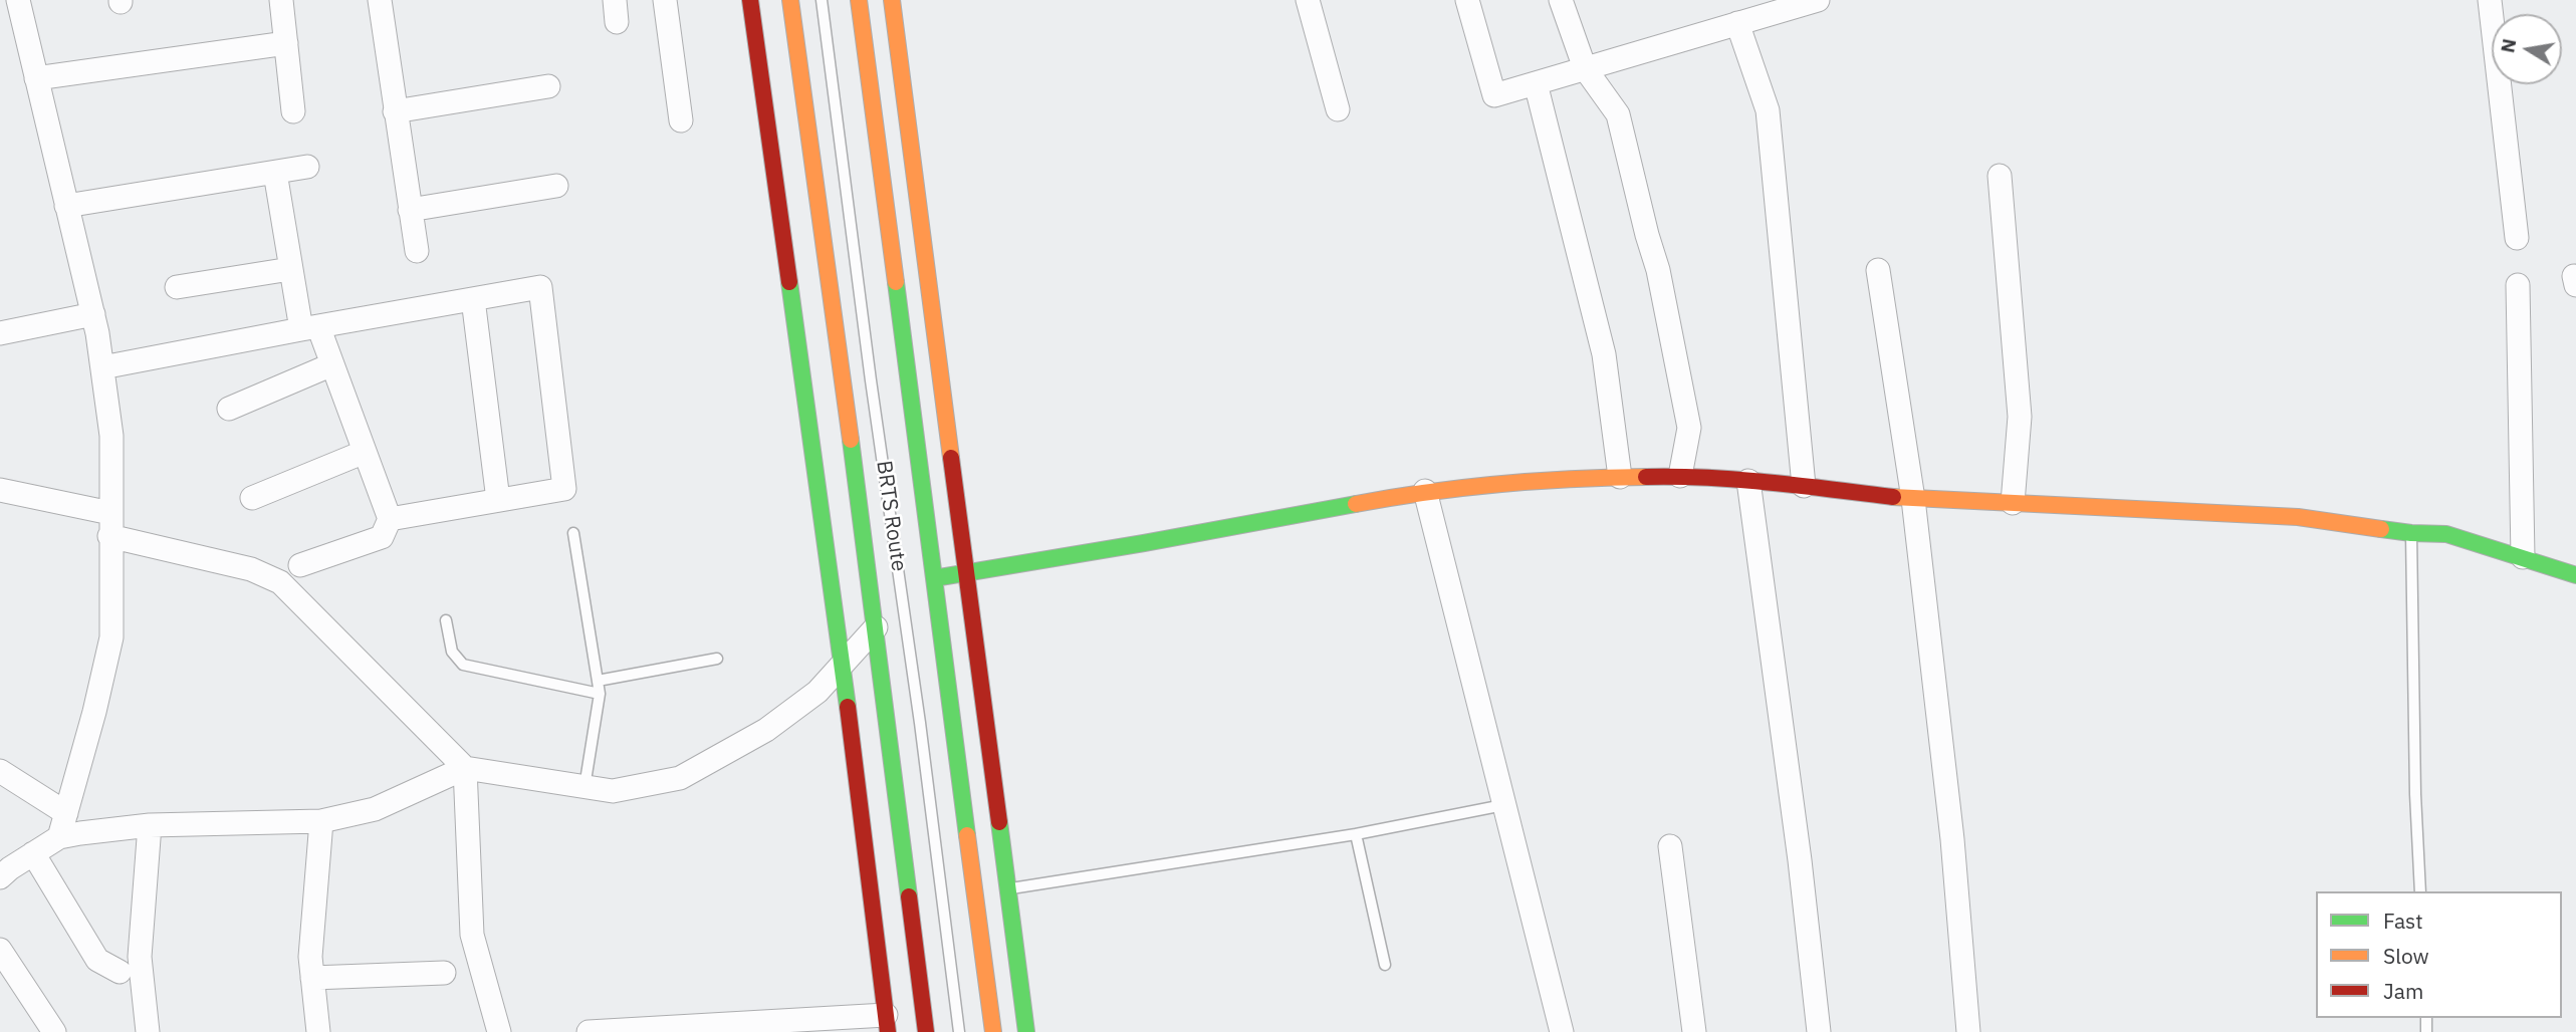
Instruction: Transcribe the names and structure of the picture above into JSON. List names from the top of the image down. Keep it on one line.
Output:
{"streets":{"lane":["BRTS Route"]},"legend":["Fast","Slow","Jam"],"north":"left"}
